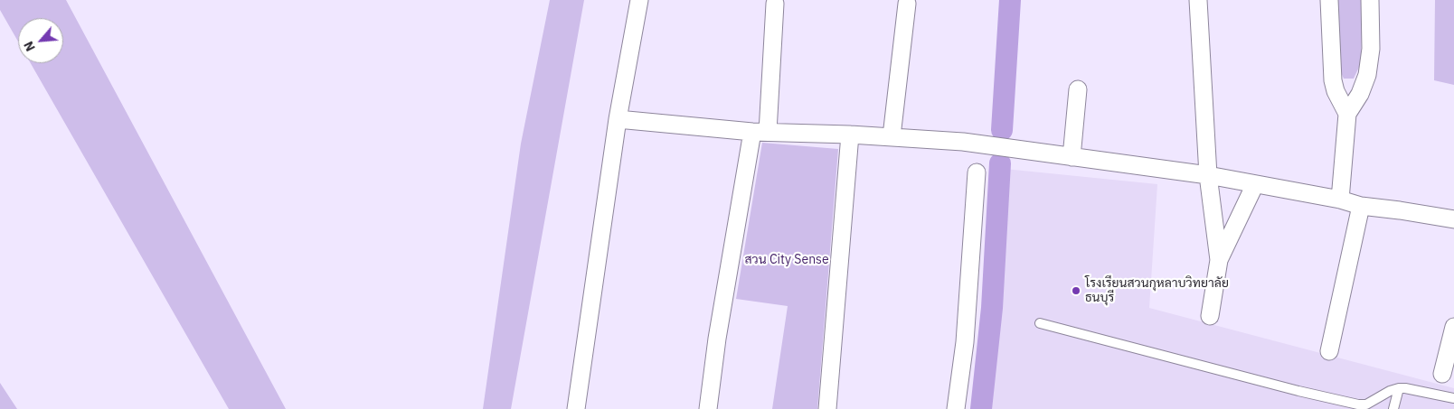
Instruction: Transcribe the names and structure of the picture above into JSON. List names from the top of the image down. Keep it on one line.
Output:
{"parks":["สวน City Sense"],"places":["โรงเรียนสวนกุหลาบวิทยาลัย ธนบุรี"],"north":"bottom left"}
